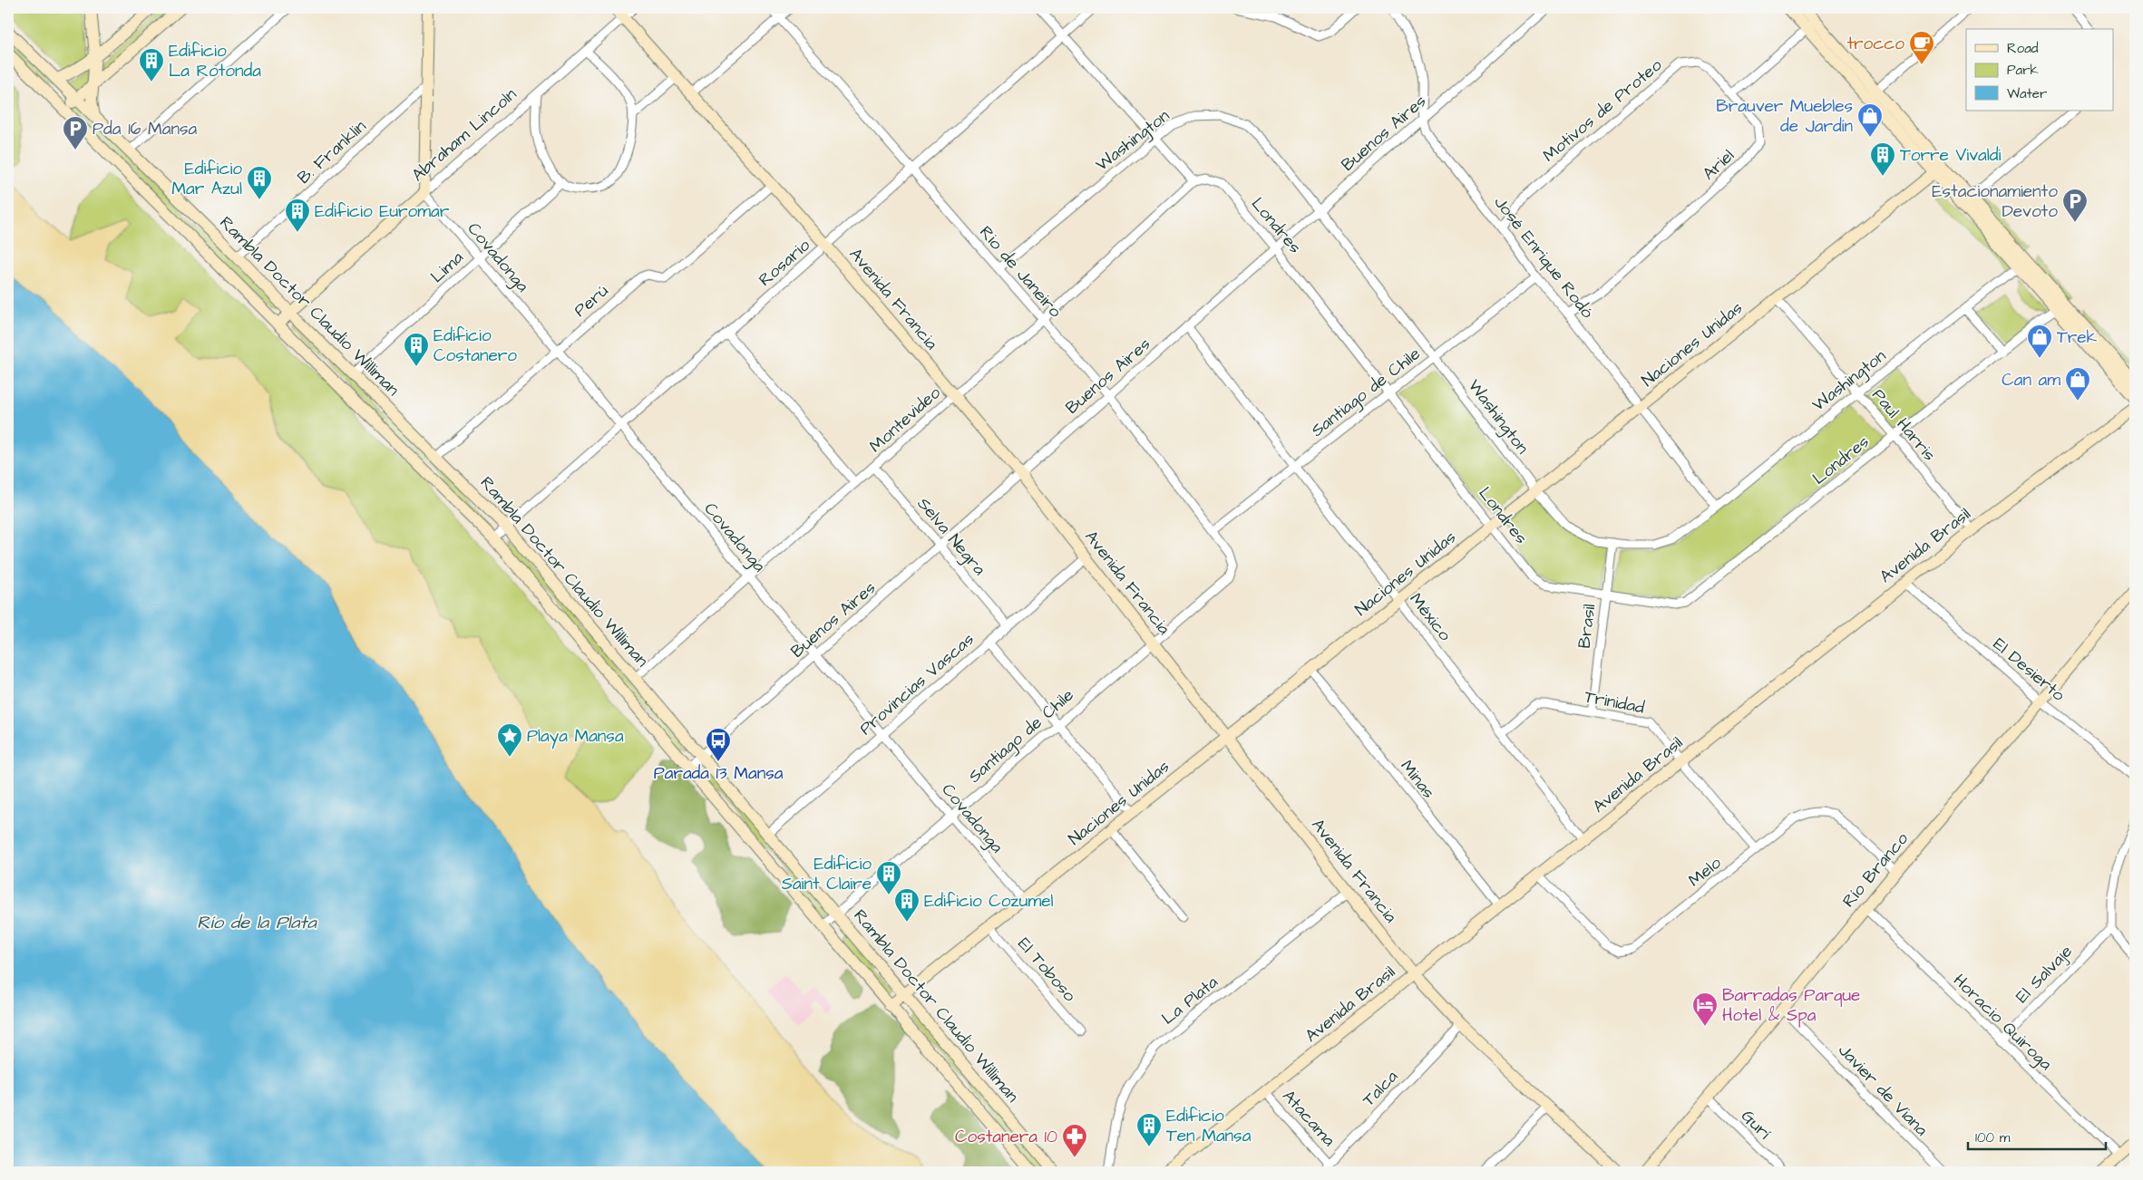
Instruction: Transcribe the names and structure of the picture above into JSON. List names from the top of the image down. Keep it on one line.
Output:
{"streets":{"street":["Motivos de Proteo","Buenos Aires","Abraham Lincoln","Washington","B. Franklin","Ariel","Londres","Covadonga","José Enrique Rodó","Rosario","Lima","Rio de Janeiro","Avenida Francia","Perú","Rambla Doctor Claudio Williman","Naciones Unidas","Santiago de Chile","Montevideo","Paul Harris","Selva Negra","Avenida Brasil","México","Brasil","El Desierto","Provincias Vascas","Trinidad","Minas","Río Branco","Melo","El Toboso","El Salvaje","La Plata","Horacio Quiroga","Talca","Javier de Viana","Atacama","Gurí"]},"crossings":[["Motivos de Proteo","Ariel"],["Motivos de Proteo","José Enrique Rodó"],["Buenos Aires","Washington"],["Buenos Aires","Londres"],["Buenos Aires","Covadonga"],["Buenos Aires","José Enrique Rodó"],["Buenos Aires","Rio de Janeiro"],["Buenos Aires","Avenida Francia"],["Buenos Aires","Rambla Doctor Claudio Williman"],["Buenos Aires","Selva Negra"],["Buenos Aires","México"],["Abraham Lincoln","Covadonga"],["Abraham Lincoln","Lima"],["Abraham Lincoln","Avenida Francia"],["Abraham Lincoln","Rambla Doctor Claudio Williman"],["Washington","José Enrique Rodó"],["Washington","Rio de Janeiro"],["Washington","Naciones Unidas"],["Washington","Santiago de Chile"],["Washington","Paul Harris"],["Washington","Brasil"],["B. Franklin","Rambla Doctor Claudio Williman"],["Ariel","José Enrique Rodó"],["Londres","Naciones Unidas"],["Londres","Santiago de Chile"],["Londres","Montevideo"],["Londres","Paul Harris"],["Londres","Brasil"],["Covadonga","Rosario"],["Covadonga","Lima"],["Covadonga","Perú"],["Covadonga","Naciones Unidas"],["Covadonga","Santiago de Chile"],["Covadonga","Montevideo"],["Covadonga","Provincias Vascas"],["José Enrique Rodó","Naciones Unidas"],["José Enrique Rodó","Santiago de Chile"],["Rosario","Rio de Janeiro"],["Rosario","Avenida Francia"],["Rosario","Rambla Doctor Claudio Williman"],["Lima","Rambla Doctor Claudio Williman"],["Rio de Janeiro","Santiago de Chile"],["Rio de Janeiro","Montevideo"],["Avenida Francia","Perú"],["Avenida Francia","Naciones Unidas"],["Avenida Francia","Santiago de Chile"],["Avenida Francia","Montevideo"],["Avenida Francia","Avenida Brasil"],["Avenida Francia","Provincias Vascas"],["Avenida Francia","La Plata"],["Avenida Francia","Talca"],["Perú","Rambla Doctor Claudio Williman"],["Rambla Doctor Claudio Williman","Naciones Unidas"],["Rambla Doctor Claudio Williman","Santiago de Chile"],["Rambla Doctor Claudio Williman","Montevideo"],["Rambla Doctor Claudio Williman","Provincias Vascas"],["Naciones Unidas","Paul Harris"],["Naciones Unidas","México"],["Naciones Unidas","Minas"],["Naciones Unidas","El Toboso"],["Santiago de Chile","México"],["Montevideo","Selva Negra"],["Paul Harris","Avenida Brasil"],["Selva Negra","Provincias Vascas"],["Avenida Brasil","México"],["Avenida Brasil","El Desierto"],["Avenida Brasil","Trinidad"],["Avenida Brasil","Minas"],["Avenida Brasil","Melo"],["Avenida Brasil","Atacama"],["México","Trinidad"],["Brasil","Trinidad"],["El Desierto","Río Branco"],["Trinidad","Melo"],["Río Branco","Melo"],["Río Branco","Horacio Quiroga"],["Río Branco","Javier de Viana"],["Río Branco","Gurí"],["El Salvaje","Horacio Quiroga"],["Talca","Atacama"]],"water":["Río de la Plata"],"places":{"cafe":["trocco"],"building":["Edificio La Rotonda","Torre Vivaldi","Edificio Mar Azul","Edificio Euromar","Edificio Costanero","Edificio Saint Claire","Edificio Cozumel","Edificio Ten Mansa"],"shop":["Brauver Muebles de Jardín","Trek","Can am"],"parking":["Pda 16 Mansa","Estacionamiento Devoto"],"place":["Playa Mansa"],"bus stop":["Parada 13 Mansa"],"hotel":["Barradas Parque Hotel & Spa"],"pharmacy":["Costanera 10"]},"legend":["Road","Park","Water"],"scale_bar":"100 m"}
